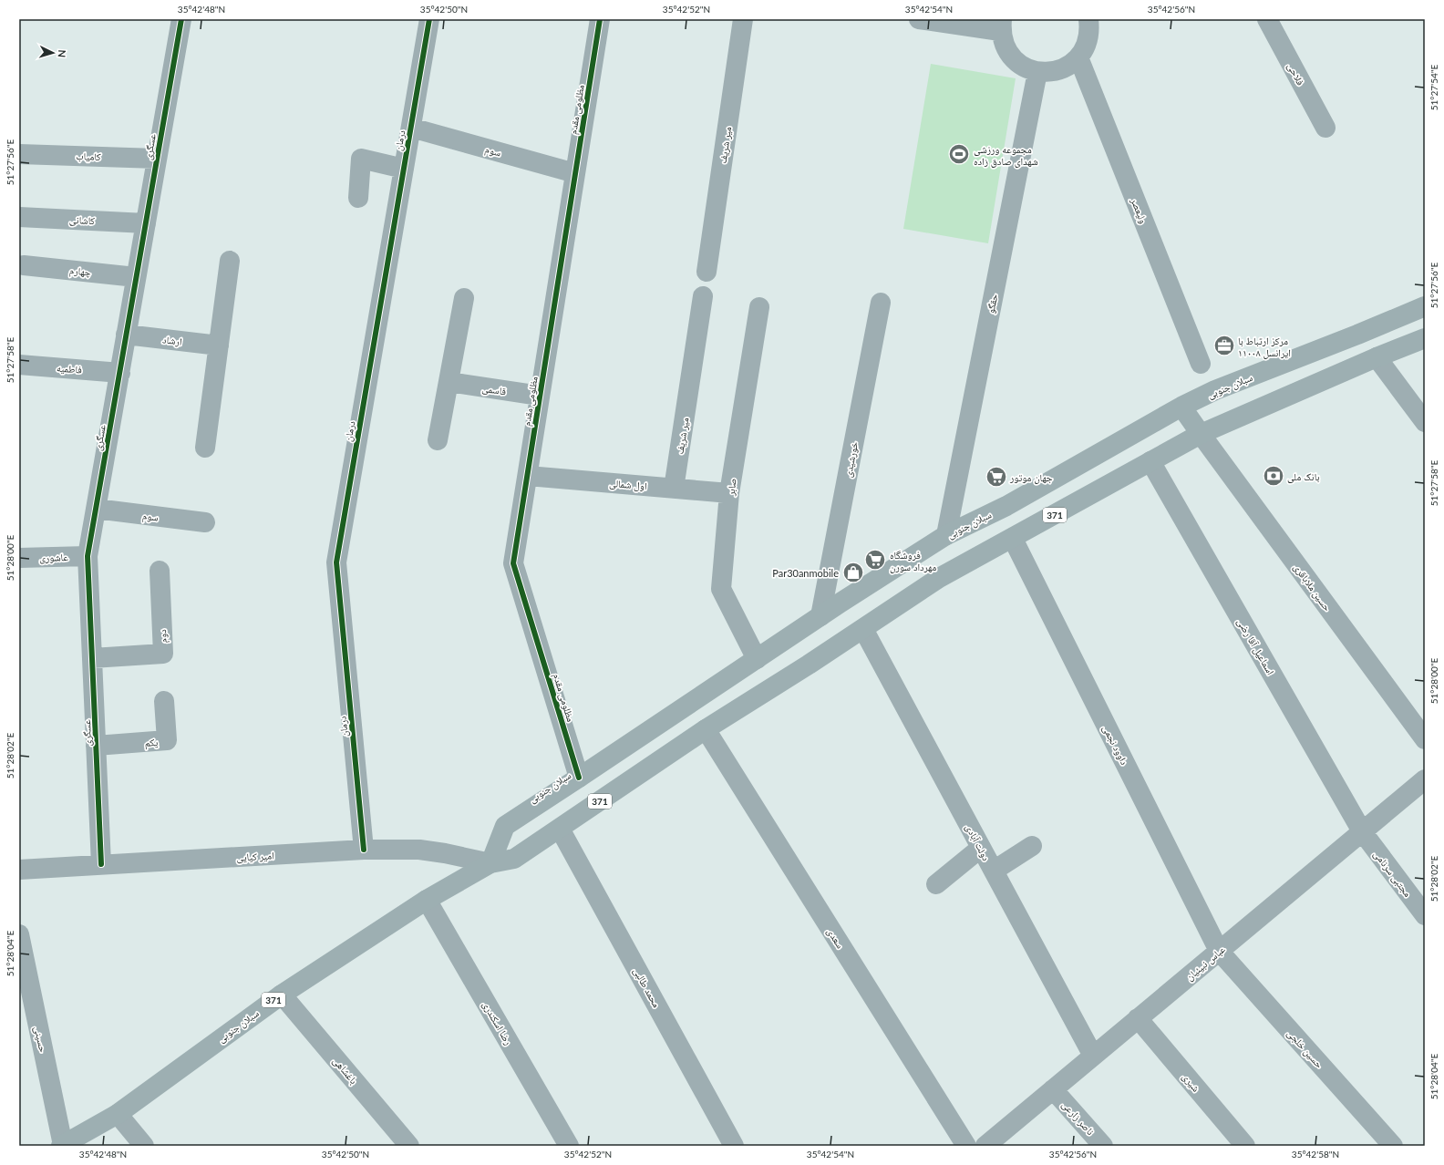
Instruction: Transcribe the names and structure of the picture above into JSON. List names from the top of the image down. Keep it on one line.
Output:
{"streets":{"main road":["سبلان جنوبی","371"],"street":["فلاحی","مظلومی مقدم","درمان","میر شریف","عسگری","سوم","کامیاب","ولیعصر","کاشانی","چهارم","حقگو","ارشاد","فاطمیه","قاسمی","خورشیدی","اول شمالی","صابر","عاشوری","حسین ملاباقری","دوم","اسماعیل آقا رضی","یکم","داوود نجمی","دولت آبادی","امیر کیایی","مجتبی سرنامی","سعدی","عباس نبیئیان","محمد طالبی","رضا اسکندری","حسینی","حسین خلجی","باغشاهی","شیری","ناصر زارعی"]},"crossings":[["مظلومی مقدم","سوم"],["مظلومی مقدم","سبلان جنوبی"],["مظلومی مقدم","قاسمی"],["مظلومی مقدم","اول شمالی"],["درمان","سوم"],["درمان","امیر کیایی"],["میر شریف","اول شمالی"],["عسگری","سوم"],["عسگری","کامیاب"],["عسگری","کاشانی"],["عسگری","چهارم"],["عسگری","ارشاد"],["عسگری","فاطمیه"],["عسگری","عاشوری"],["عسگری","دوم"],["عسگری","یکم"],["عسگری","امیر کیایی"],["حقگو","سبلان جنوبی"],["سبلان جنوبی","خورشیدی"],["سبلان جنوبی","صابر"],["سبلان جنوبی","حسین ملاباقری"],["سبلان جنوبی","اسماعیل آقا رضی"],["سبلان جنوبی","داوود نجمی"],["سبلان جنوبی","دولت آبادی"],["سبلان جنوبی","امیر کیایی"],["سبلان جنوبی","سعدی"],["سبلان جنوبی","محمد طالبی"],["سبلان جنوبی","رضا اسکندری"],["سبلان جنوبی","حسینی"],["سبلان جنوبی","باغشاهی"],["اول شمالی","صابر"],["اسماعیل آقا رضی","مجتبی سرنامی"],["اسماعیل آقا رضی","عباس نبیئیان"],["داوود نجمی","عباس نبیئیان"],["داوود نجمی","حسین خلجی"],["دولت آبادی","عباس نبیئیان"],["مجتبی سرنامی","عباس نبیئیان"],["عباس نبیئیان","حسین خلجی"],["عباس نبیئیان","شیری"],["عباس نبیئیان","ناصر زارعی"]],"places":{"sports":["مجموعه ورزشی شهدای صادق زاده"],"office":["مرکز ارتباط با ایرانسل ۱۱۰۰۸"],"bank":["بانک ملی"],"supermarket":["جهان موتور","فروشگاه مهرداد سورن"],"shop":["Par30anmobile"]},"north":"right","coordinates":["35°42'48\"N","35°42'50\"N","35°42'52\"N","35°42'54\"N","35°42'56\"N","51°27'54\"E","51°27'56\"E","51°27'58\"E","51°28'00\"E","51°28'02\"E","51°28'04\"E","35°42'58\"N"]}
